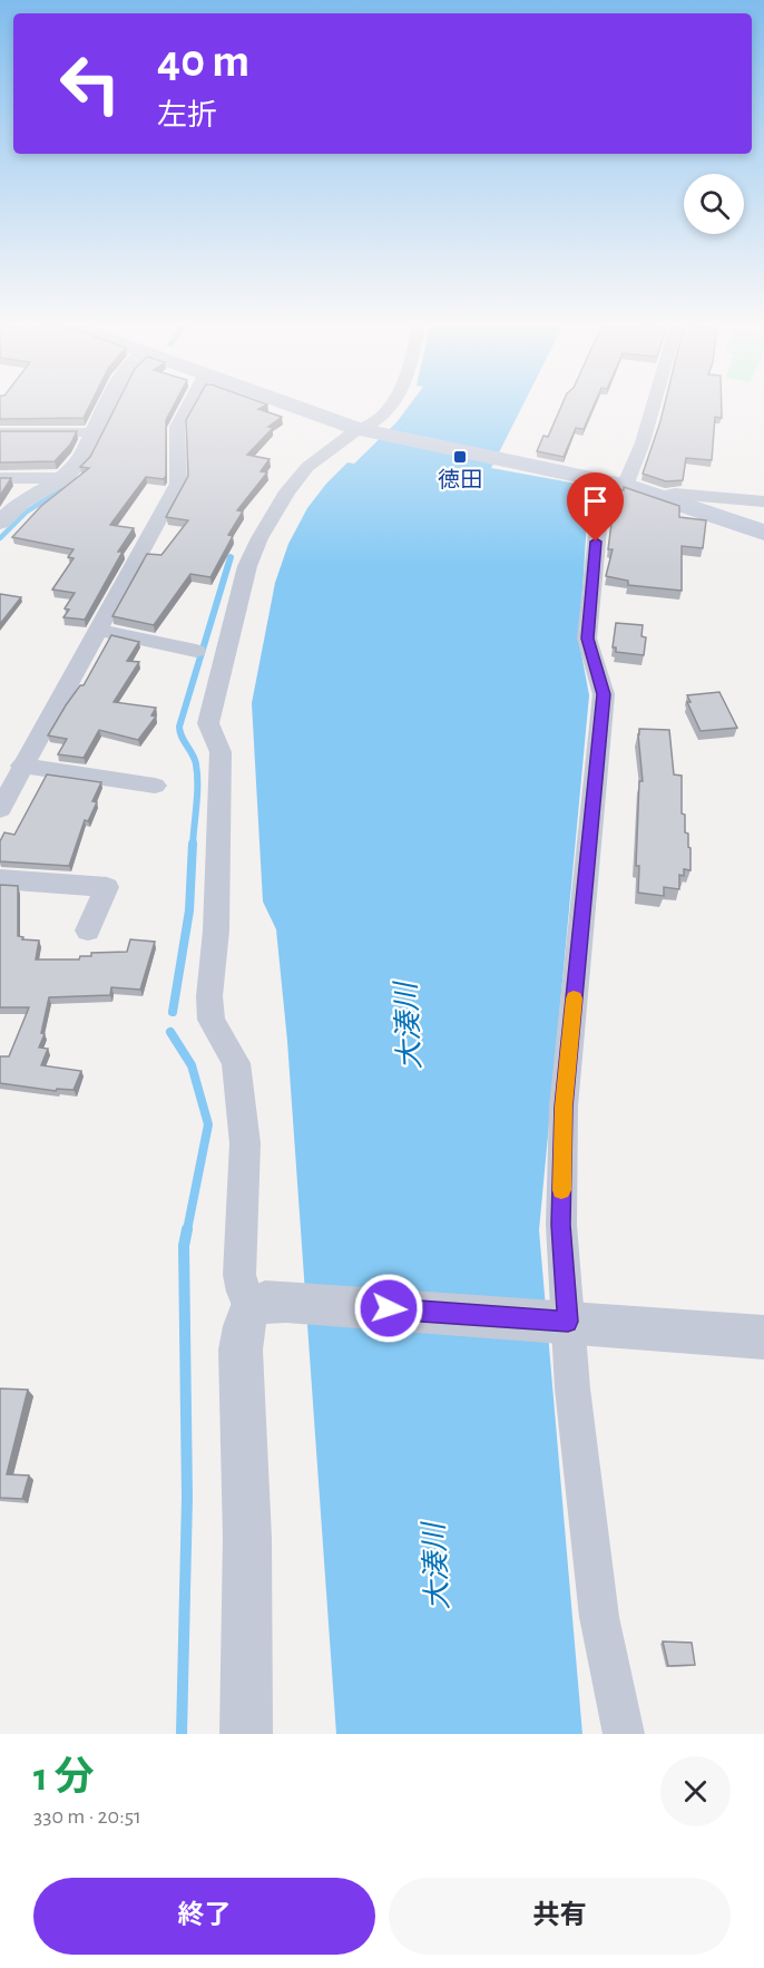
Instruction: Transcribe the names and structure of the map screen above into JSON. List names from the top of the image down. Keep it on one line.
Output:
{"water":["大湊川"],"places":{"transit":["徳田"]},"page":{"turn":["40 m","左折"],"heading":["1 分","330 m · 20:51"],"buttons":["終了","共有"]}}
